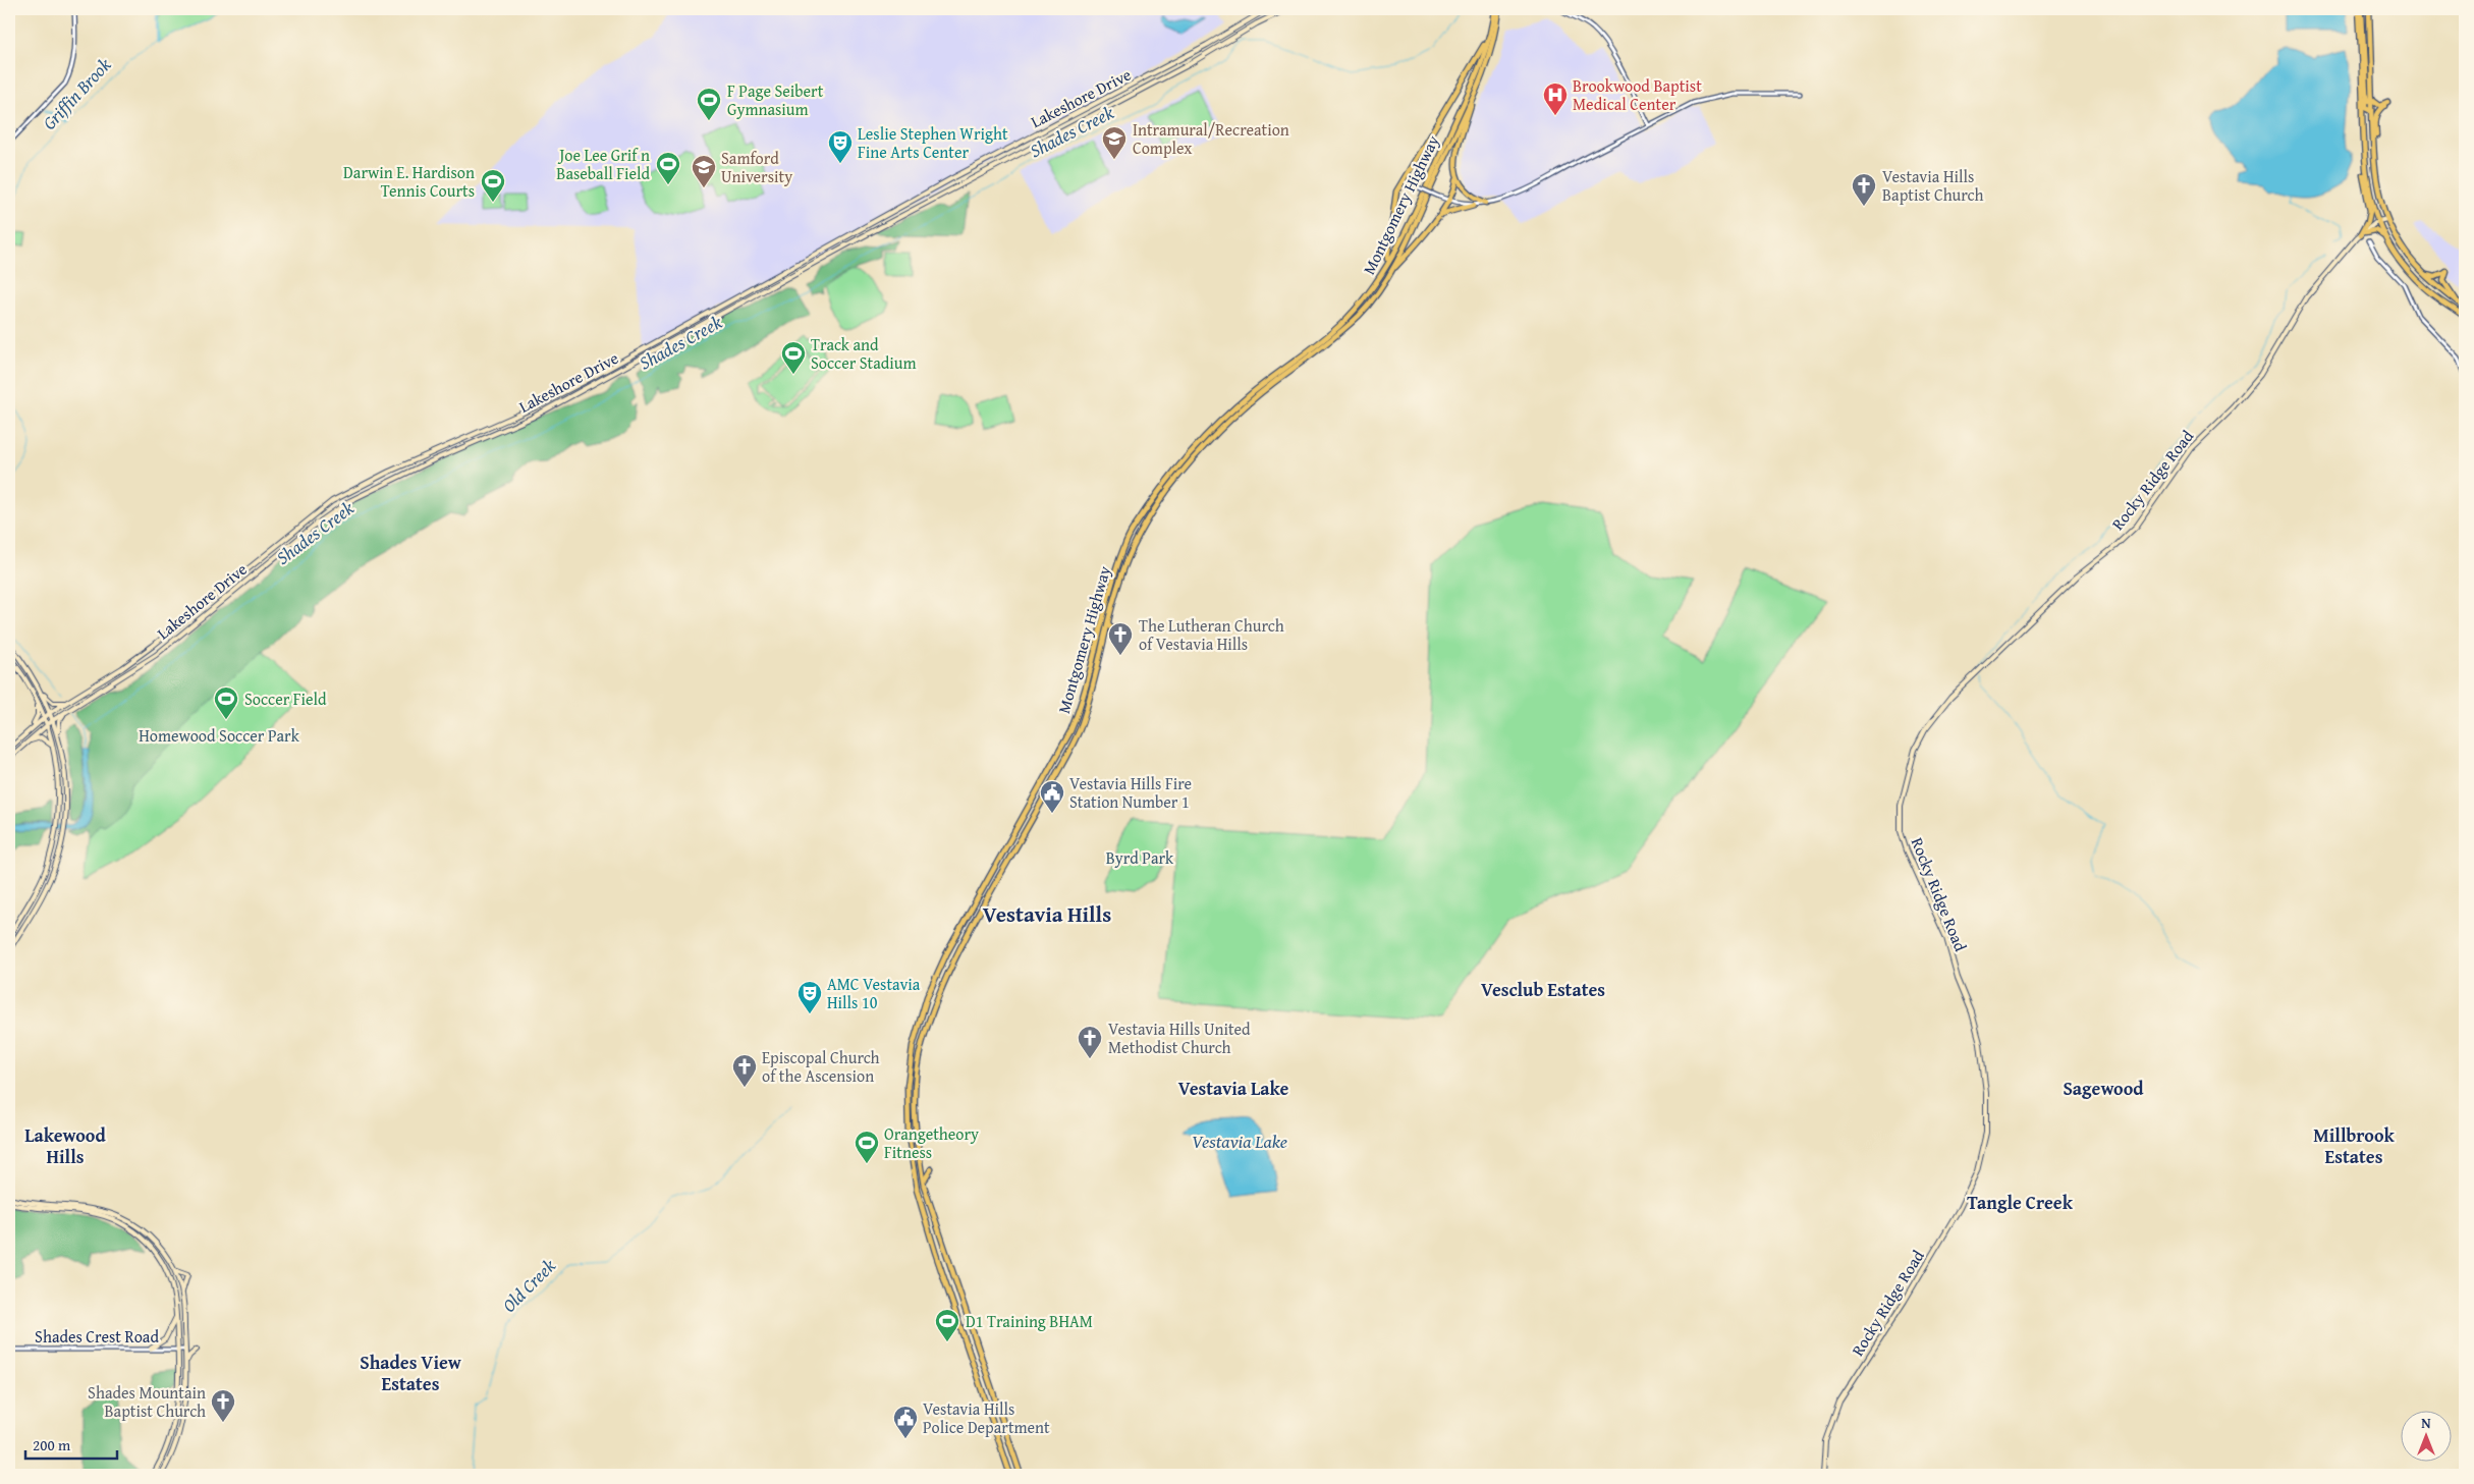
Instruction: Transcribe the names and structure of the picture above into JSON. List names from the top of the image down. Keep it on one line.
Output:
{"streets":{"main road":["Lakeshore Drive","Montgomery Highway","Rocky Ridge Road"],"street":["Shades Crest Road"]},"districts":["Vestavia Hills","Vesclub Estates","Vestavia Lake","Sagewood","Lakewood Hills","Millbrook Estates","Tangle Creek","Shades View Estates"],"water":["Griffin Brook","Shades Creek","Vestavia Lake","Old Creek"],"parks":["Homewood Soccer Park","Byrd Park"],"places":{"hospital":["Brookwood Baptist Medical Center"],"sports":["F Page Seibert Gymnasium","Joe Lee Grif n Baseball Field","Darwin E. Hardison Tennis Courts","Track and Soccer Stadium","Soccer Field","Orangetheory Fitness","D1 Training BHAM"],"school or university":["Intramural/Recreation Complex","Samford University"],"theatre":["Leslie Stephen Wright Fine Arts Center","AMC Vestavia Hills 10"],"church":["Vestavia Hills Baptist Church","The Lutheran Church of Vestavia Hills","Vestavia Hills United Methodist Church","Episcopal Church of the Ascension","Shades Mountain Baptist Church"],"public building":["Vestavia Hills Fire Station Number 1","Vestavia Hills Police Department"]},"scale_bar":"200 m","north":"top"}
